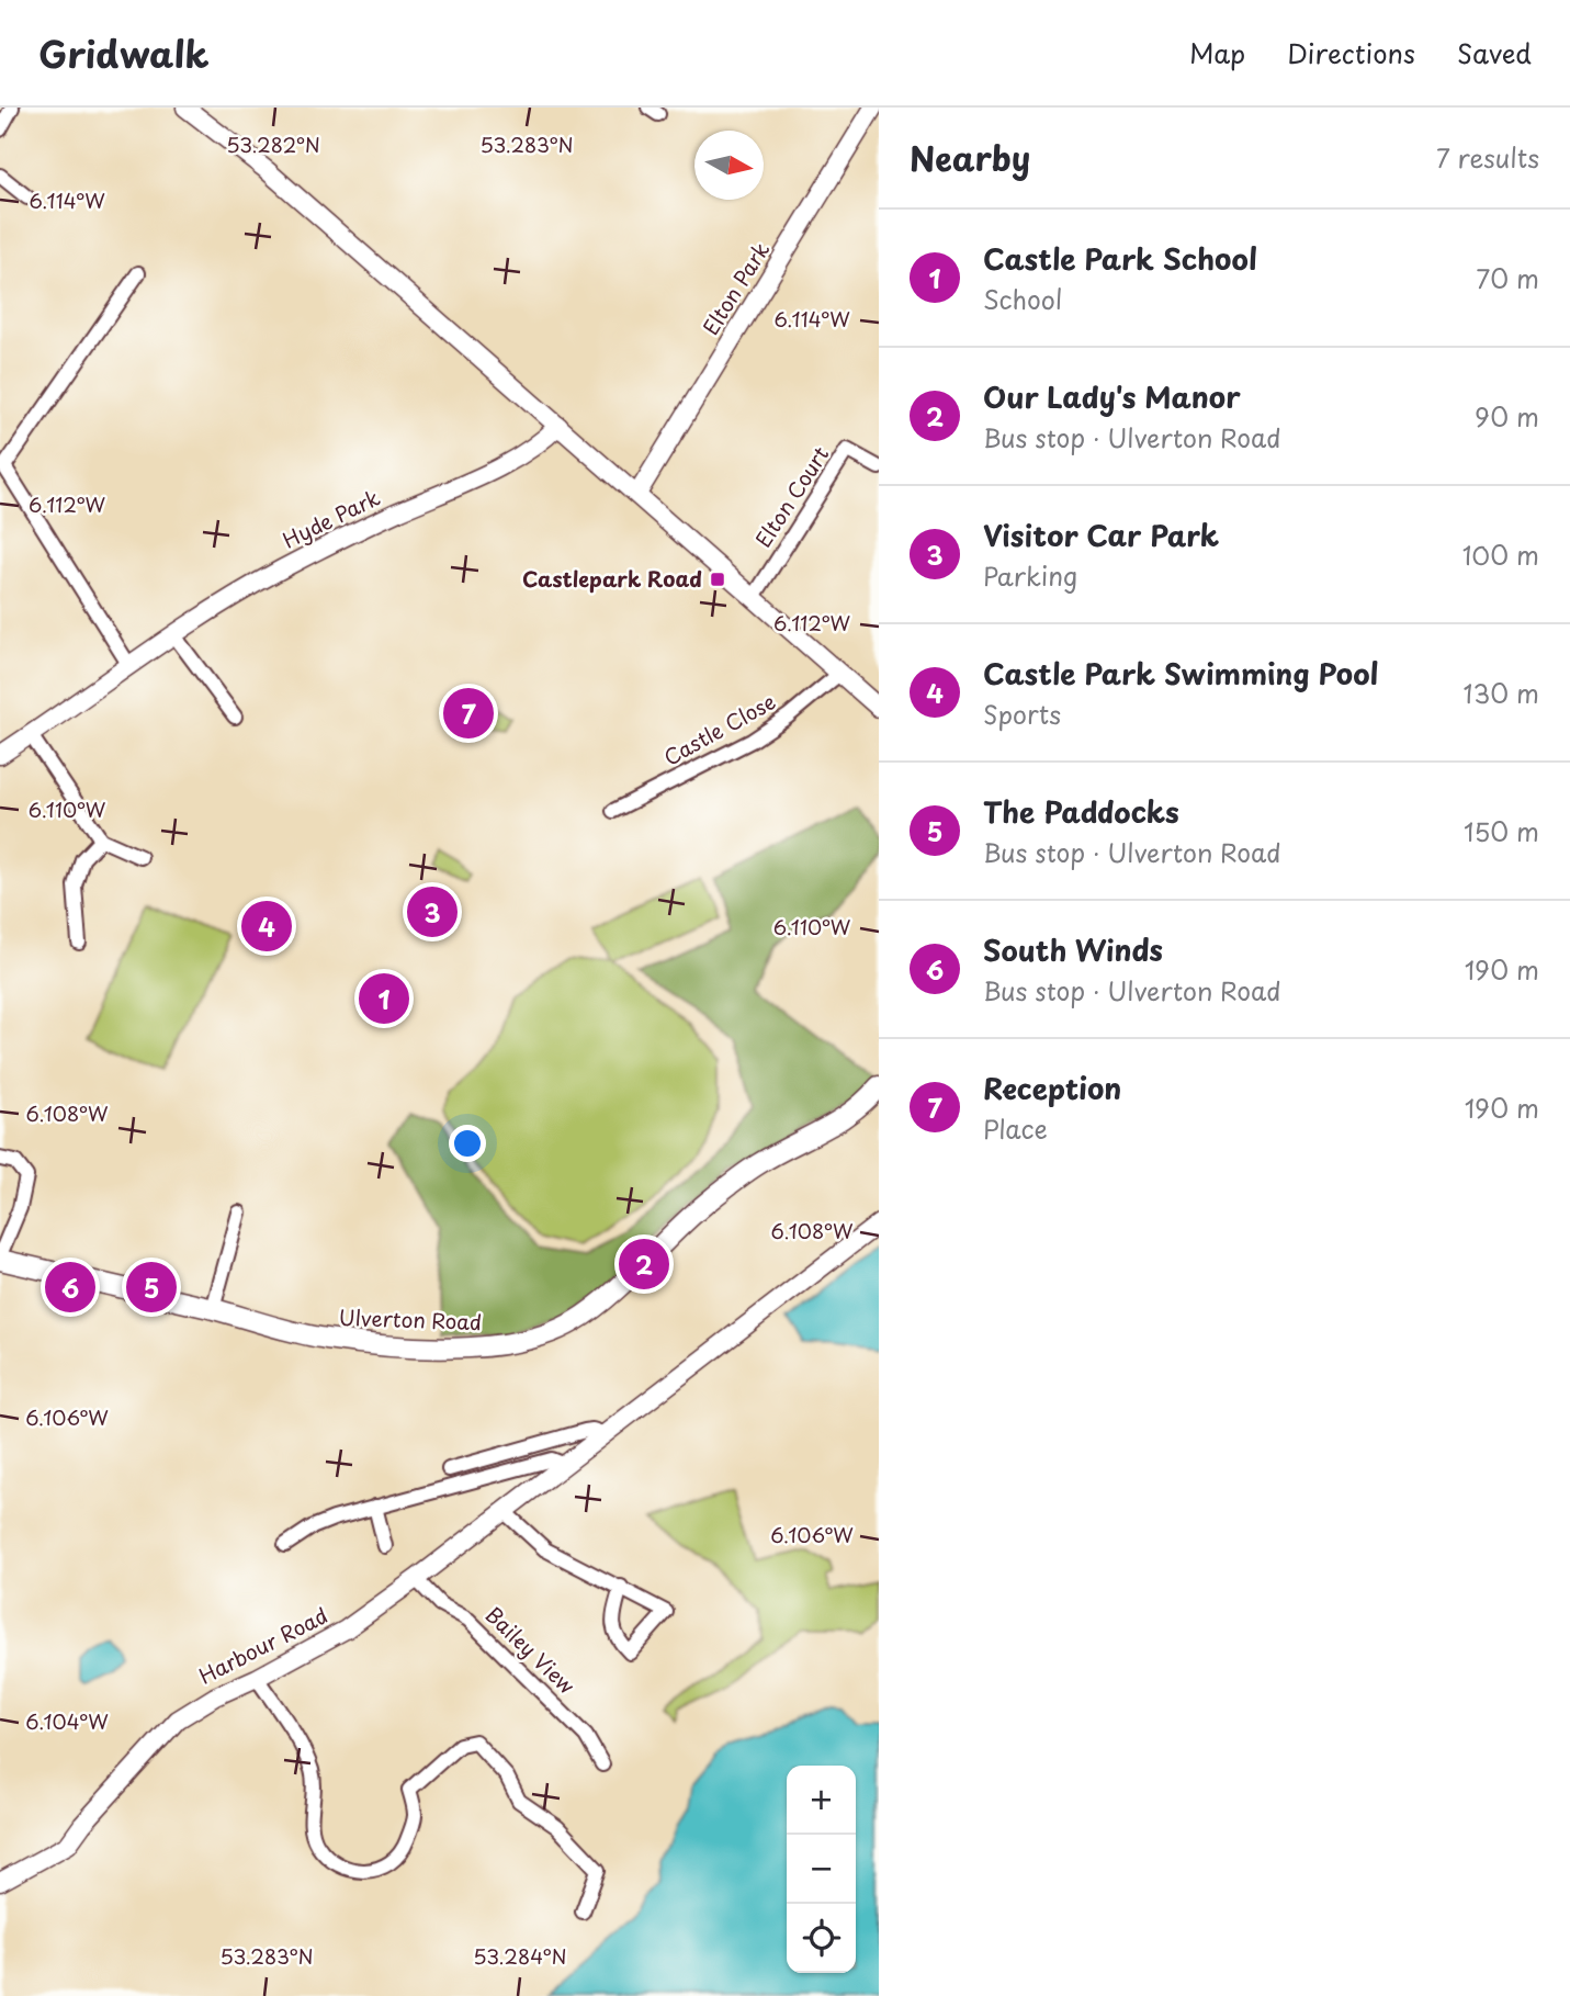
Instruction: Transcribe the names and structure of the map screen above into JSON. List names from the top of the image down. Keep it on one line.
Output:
{"streets":{"main road":["Ulverton Road"],"street":["Elton Park","Elton Court","Hyde Park","Castle Close","Harbour Road","Bailey View"]},"crossings":[["Harbour Road","Bailey View"]],"places":{"transit":["Castlepark Road"]},"north":"right","page":{"header":"Gridwalk","nav":["Map","Directions","Saved"],"heading":["Nearby","7 results"],"list":[{"mark":"1","name":"Castle Park School","note":"School","value":"70 m"},{"mark":"2","name":"Our Lady's Manor","note":"Bus stop · Ulverton Road","value":"90 m"},{"mark":"3","name":"Visitor Car Park","note":"Parking","value":"100 m"},{"mark":"4","name":"Castle Park Swimming Pool","note":"Sports","value":"130 m"},{"mark":"5","name":"The Paddocks","note":"Bus stop · Ulverton Road","value":"150 m"},{"mark":"6","name":"South Winds","note":"Bus stop · Ulverton Road","value":"190 m"},{"mark":"7","name":"Reception","note":"Place","value":"190 m"}],"pins":["7","3","4","1","2","5","6"],"map_buttons":["+","−"]},"coordinates":["53.282°N","53.283°N","6.114°W","6.112°W","6.110°W","6.108°W","6.106°W","6.104°W","53.284°N"]}
